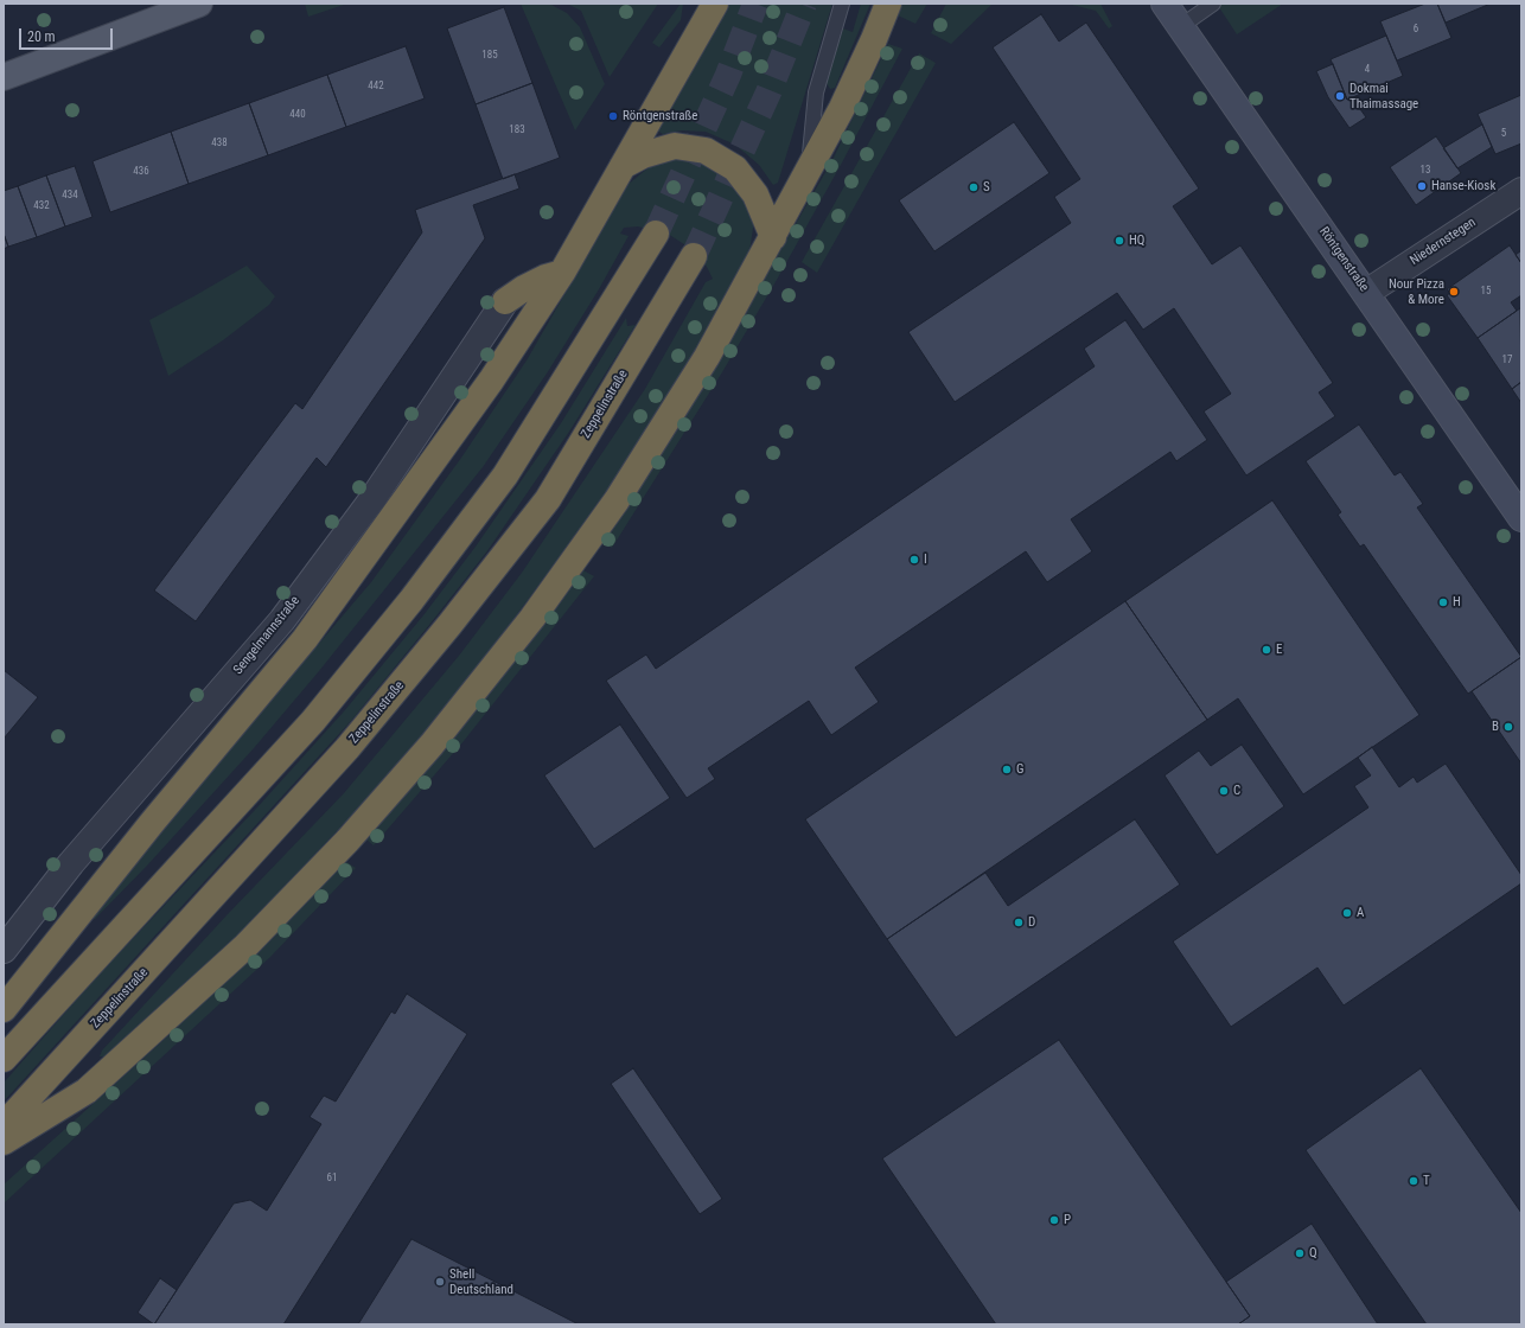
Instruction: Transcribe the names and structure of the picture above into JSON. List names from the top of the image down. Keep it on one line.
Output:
{"streets":{"highway":["Zeppelinstraße"],"street":["Niedernstegen","Röntgenstraße","Sengelmannstraße"]},"crossings":[["Niedernstegen","Röntgenstraße"]],"places":["Dokmai Thaimassage","Röntgenstraße","Hanse-Kiosk","S","HQ","Nour Pizza & More","I","H","E","B","G","C","A","D","T","P","Q","Shell Deutschland"],"house_numbers":["6","185","4","442","440","183","5","438","13","436","434","432","15","17","61"],"scale_bar":"20 m"}
